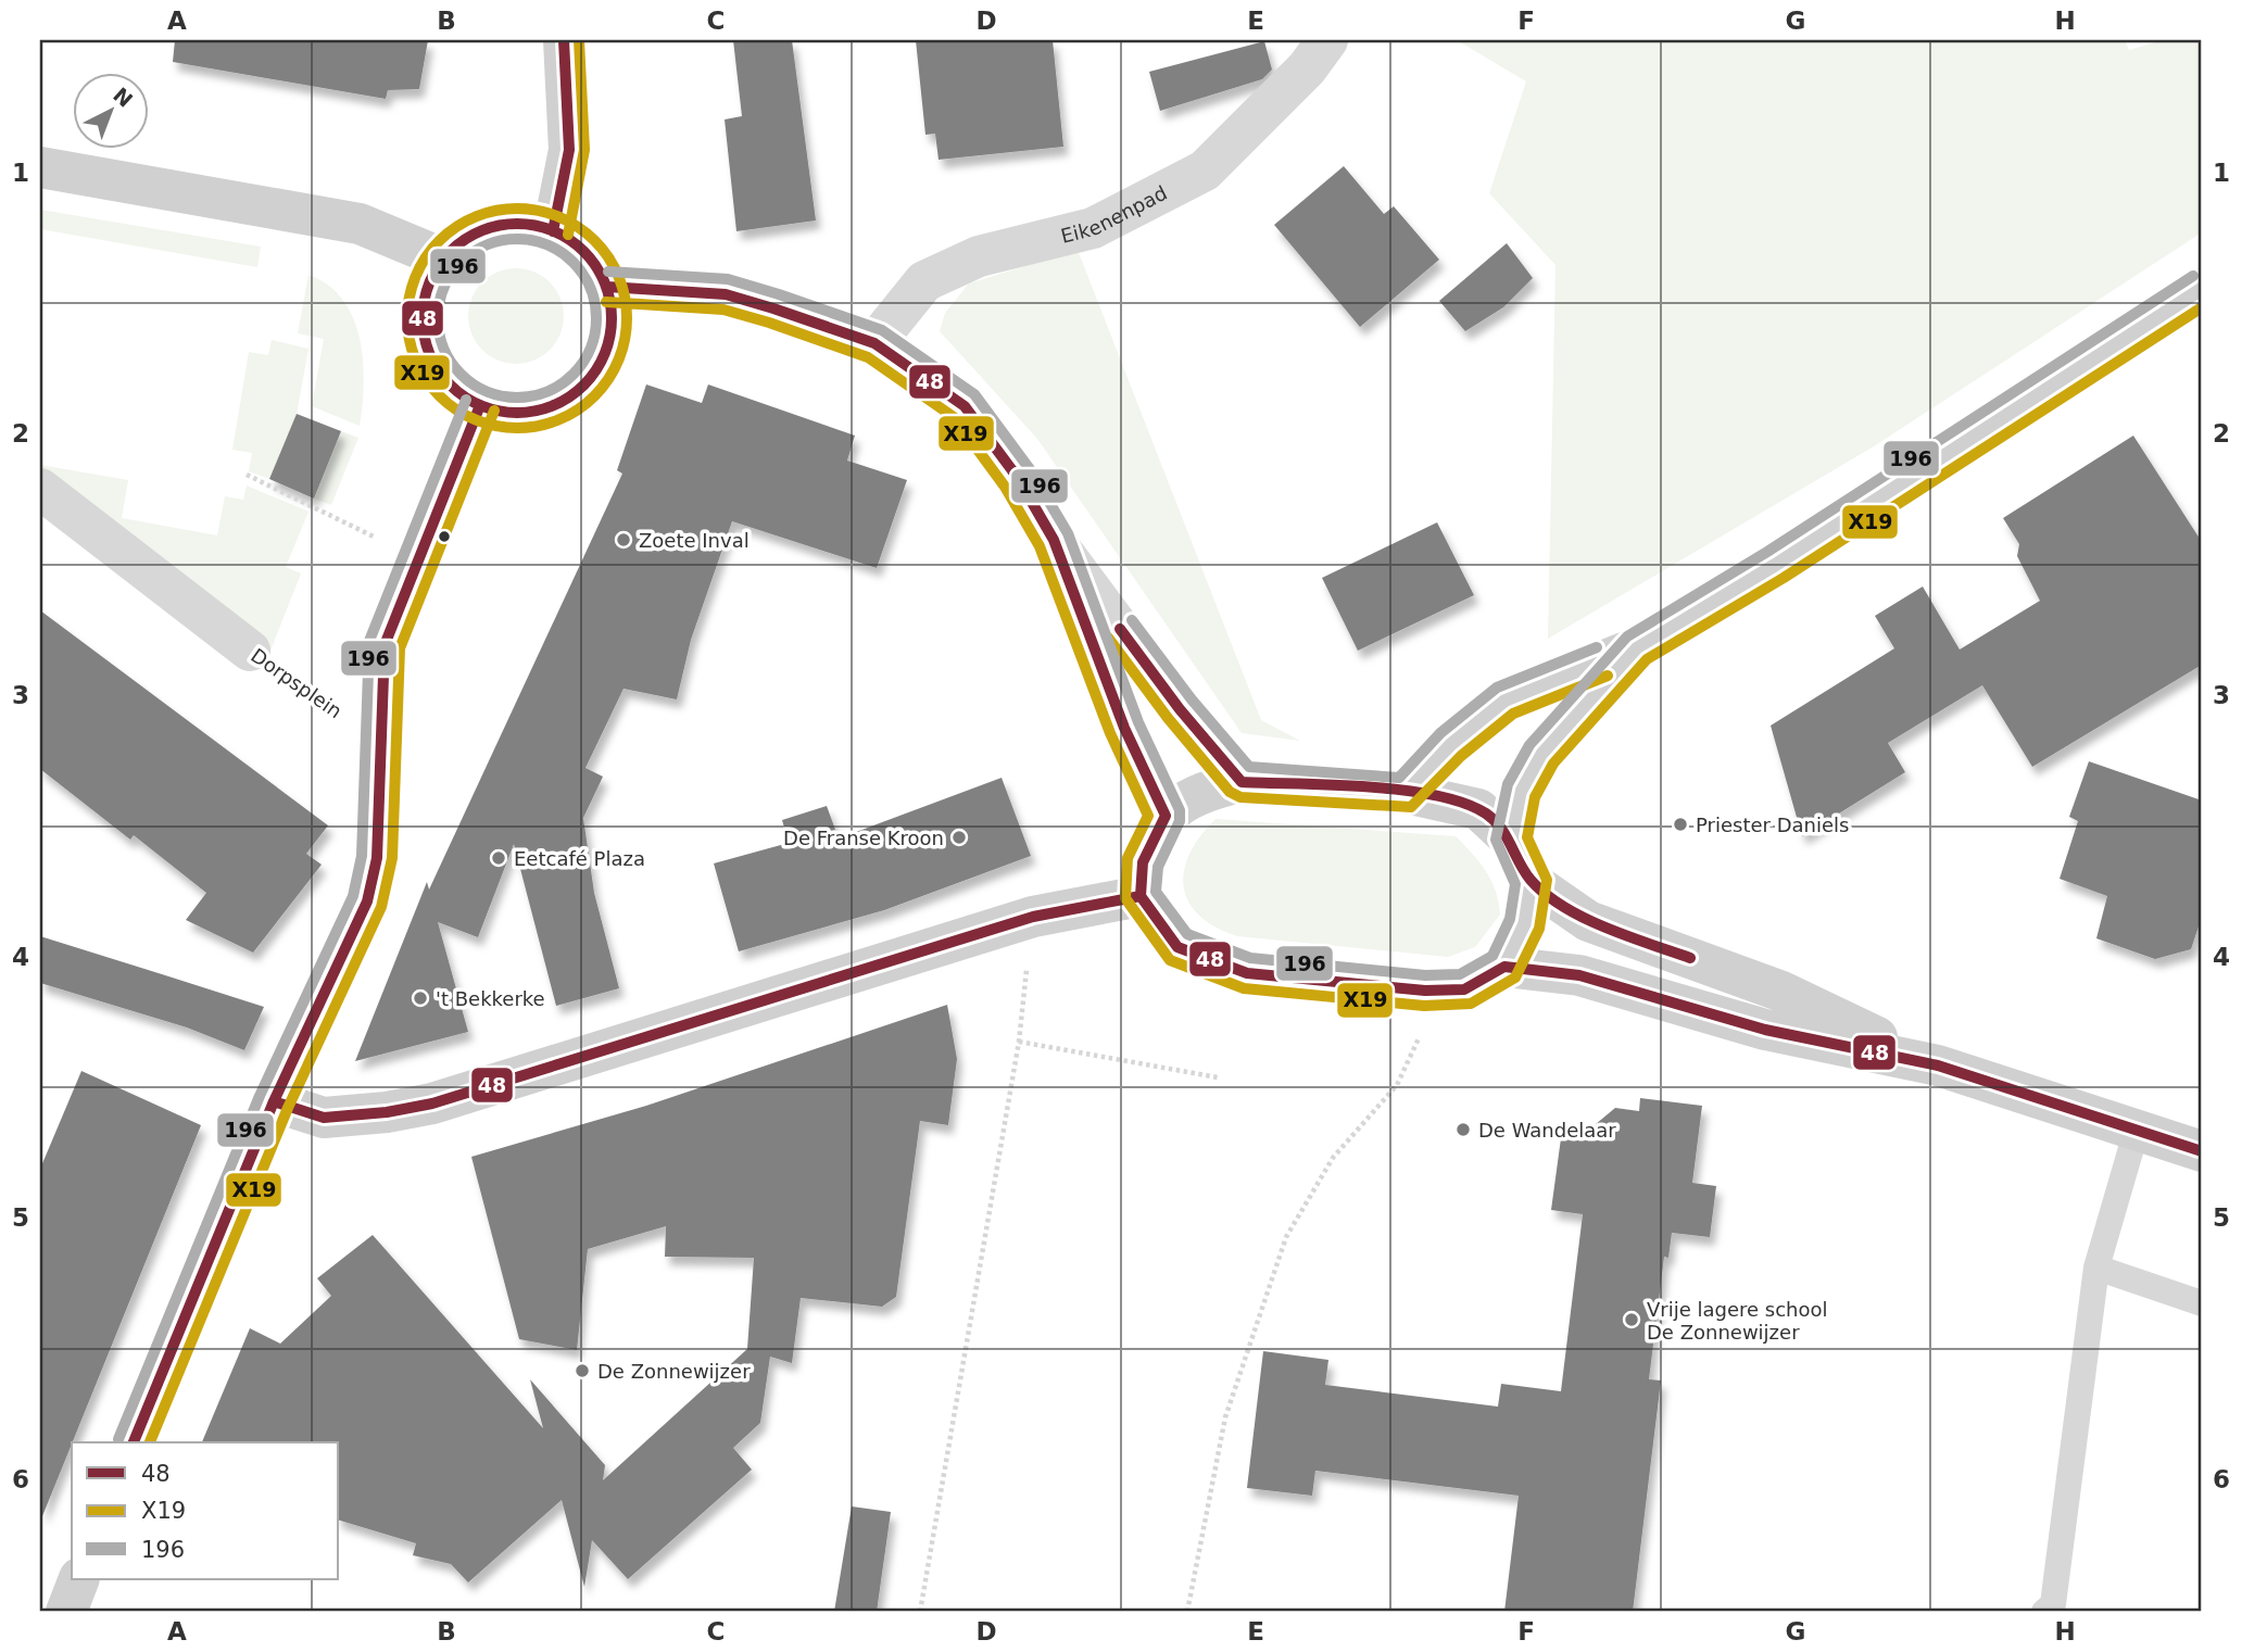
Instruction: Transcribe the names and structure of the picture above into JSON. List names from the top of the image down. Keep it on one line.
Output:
{"streets":{"street":["Eikenenpad","Dorpsplein"]},"places":["Zoete Inval","Priester Daniels","De Franse Kroon","Eetcafé Plaza","'t Bekkerke","De Wandelaar","Vrije lagere school De Zonnewijzer","De Zonnewijzer"],"lines":["transit line 48","transit line X19","transit line 196"],"legend":["48","X19","196"],"north":"top right","grid":{"columns":["A","B","C","D","E","F","G","H"],"rows":["1","2","3","4","5","6"]}}
